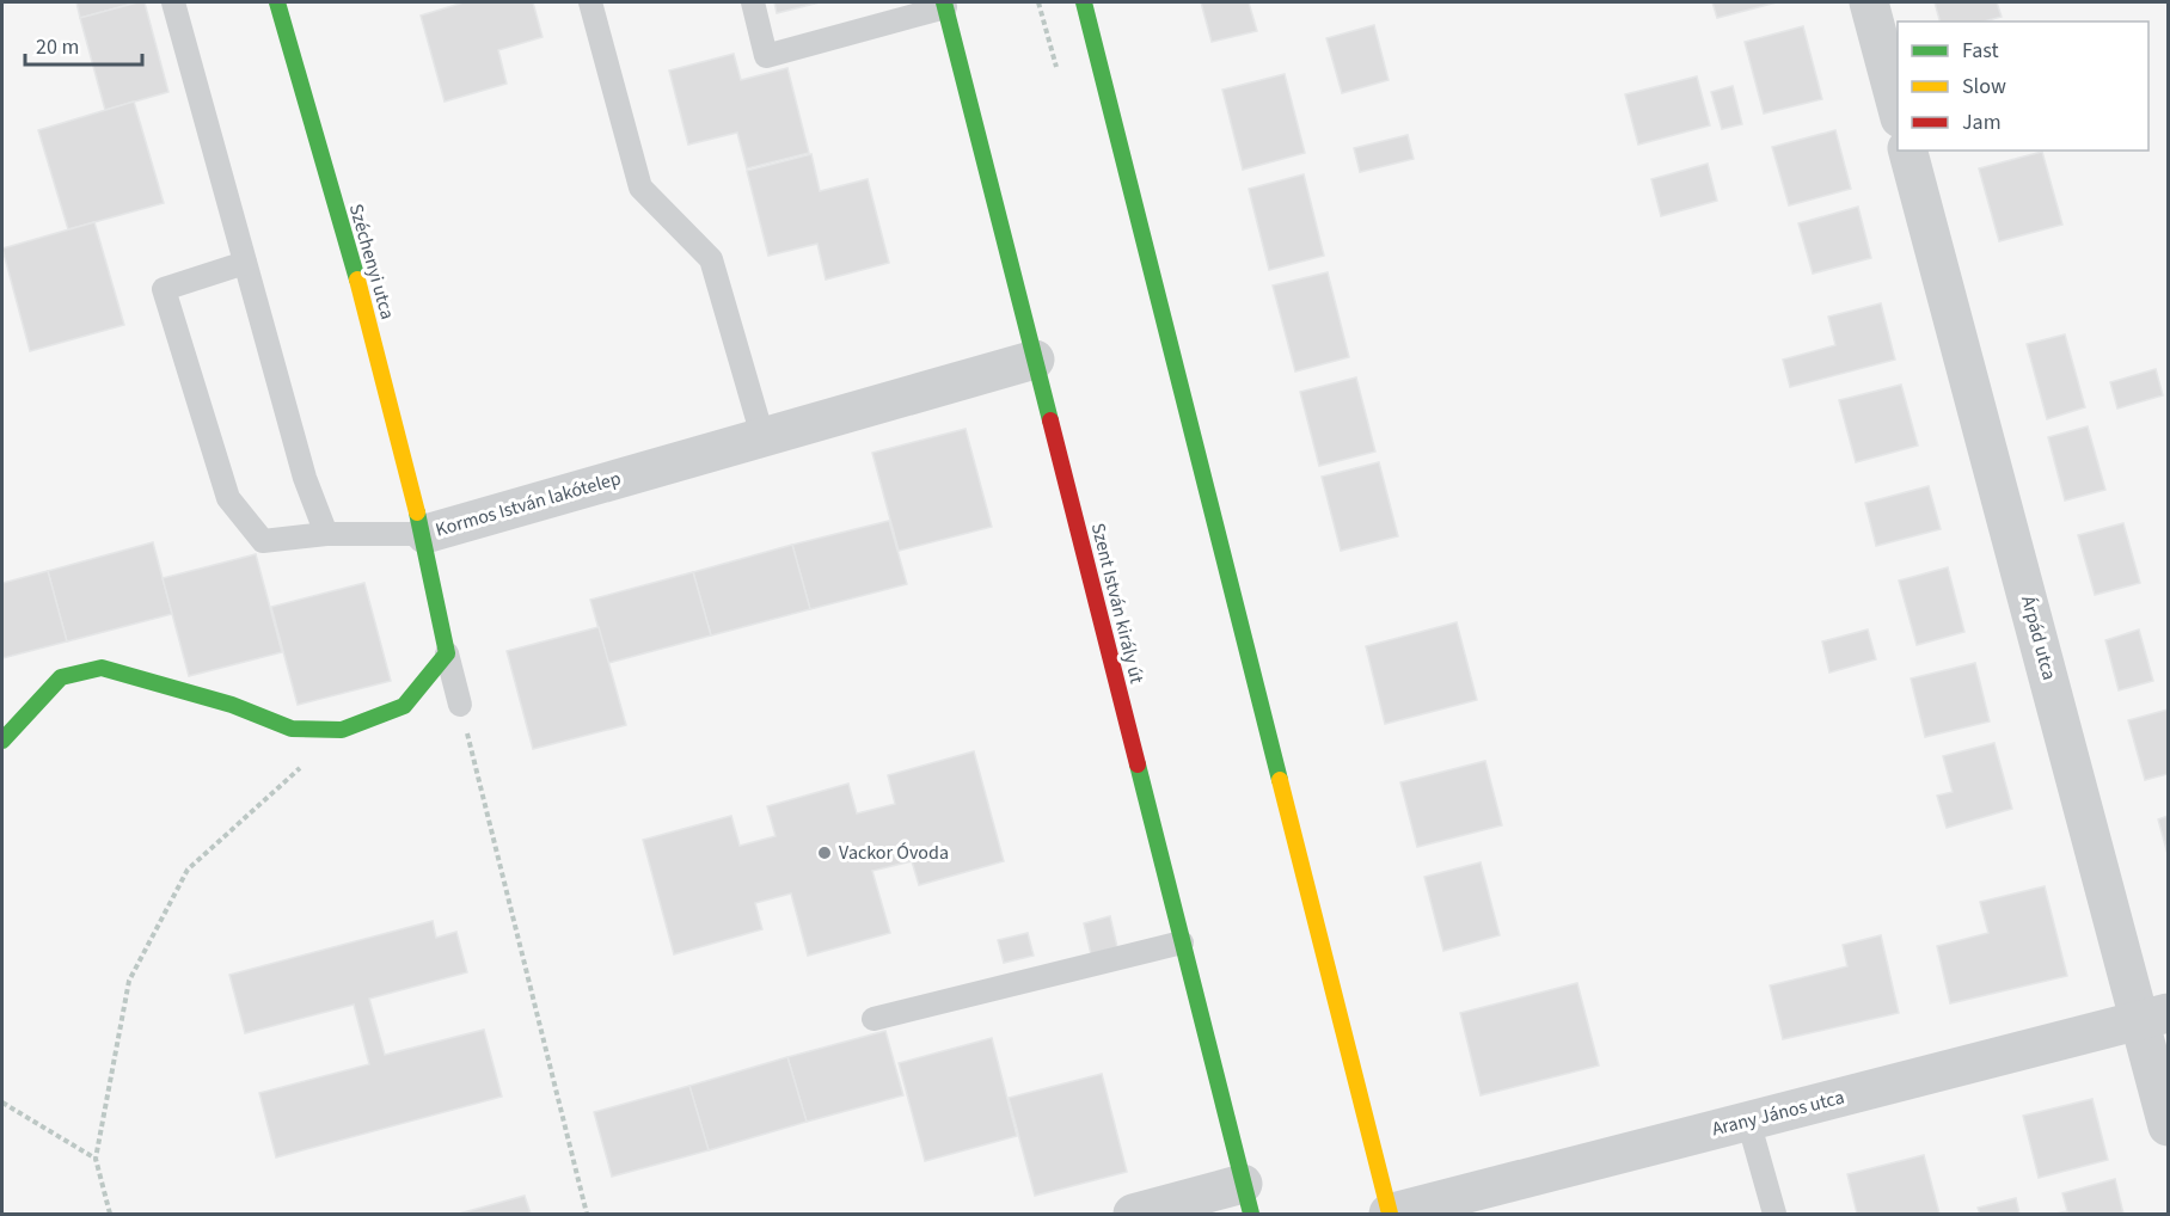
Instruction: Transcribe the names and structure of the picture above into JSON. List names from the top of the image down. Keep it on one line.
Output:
{"streets":{"street":["Széchenyi utca","Kormos István lakótelep","Szent István király út","Árpád utca","Arany János utca"]},"crossings":[["Széchenyi utca","Kormos István lakótelep"],["Kormos István lakótelep","Szent István király út"],["Árpád utca","Arany János utca"]],"places":["Vackor Óvoda"],"legend":["Fast","Slow","Jam"],"scale_bar":"20 m"}
